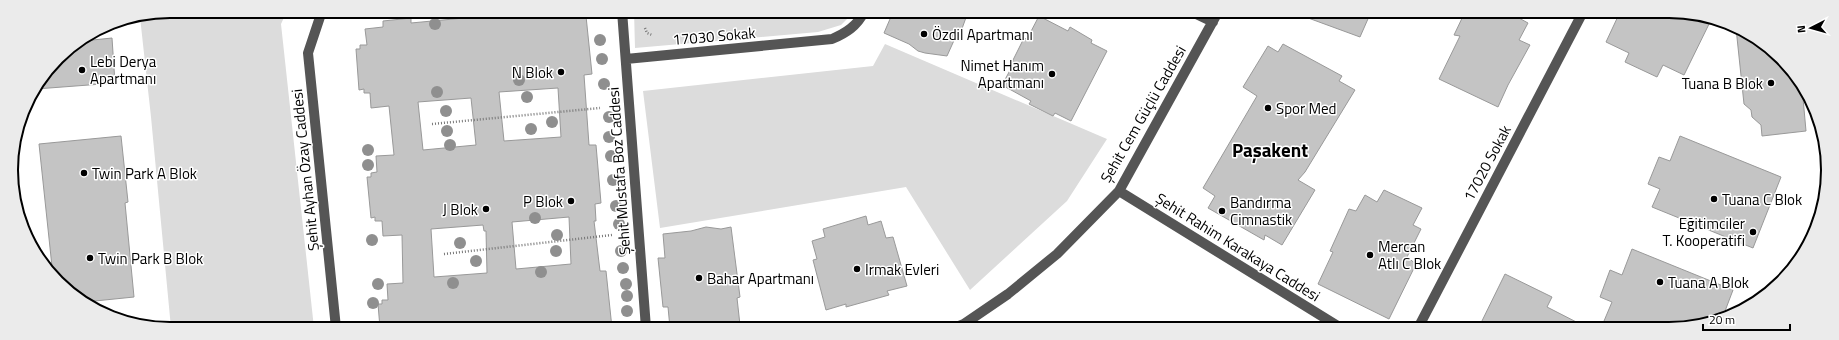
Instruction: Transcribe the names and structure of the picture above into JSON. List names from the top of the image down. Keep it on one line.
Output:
{"streets":{"street":["17030 Sokak","Şehit Cem Güçlü Caddesi","17020 Sokak","Şehit Ayhan Özay Caddesi","Şehit Mustafa Boz Caddesi","Şehit Rahim Karakaya Caddesi"]},"crossings":[["17030 Sokak","Şehit Mustafa Boz Caddesi"],["Şehit Cem Güçlü Caddesi","Şehit Rahim Karakaya Caddesi"]],"districts":["Paşakent"],"places":["Özdil Apartmanı","Lebi Derya Apartmanı","N Blok","Nimet Hanım Apartmanı","Tuana B Blok","Spor Med","Twin Park A Blok","Tuana C Blok","P Blok","J Blok","Bandırma Cimnastik","Eğitimciler T. Kooperatifi","Mercan Atlı C Blok","Twin Park B Blok","Irmak Evleri","Bahar Apartmanı","Tuana A Blok"],"scale_bar":"20 m","north":"left"}
